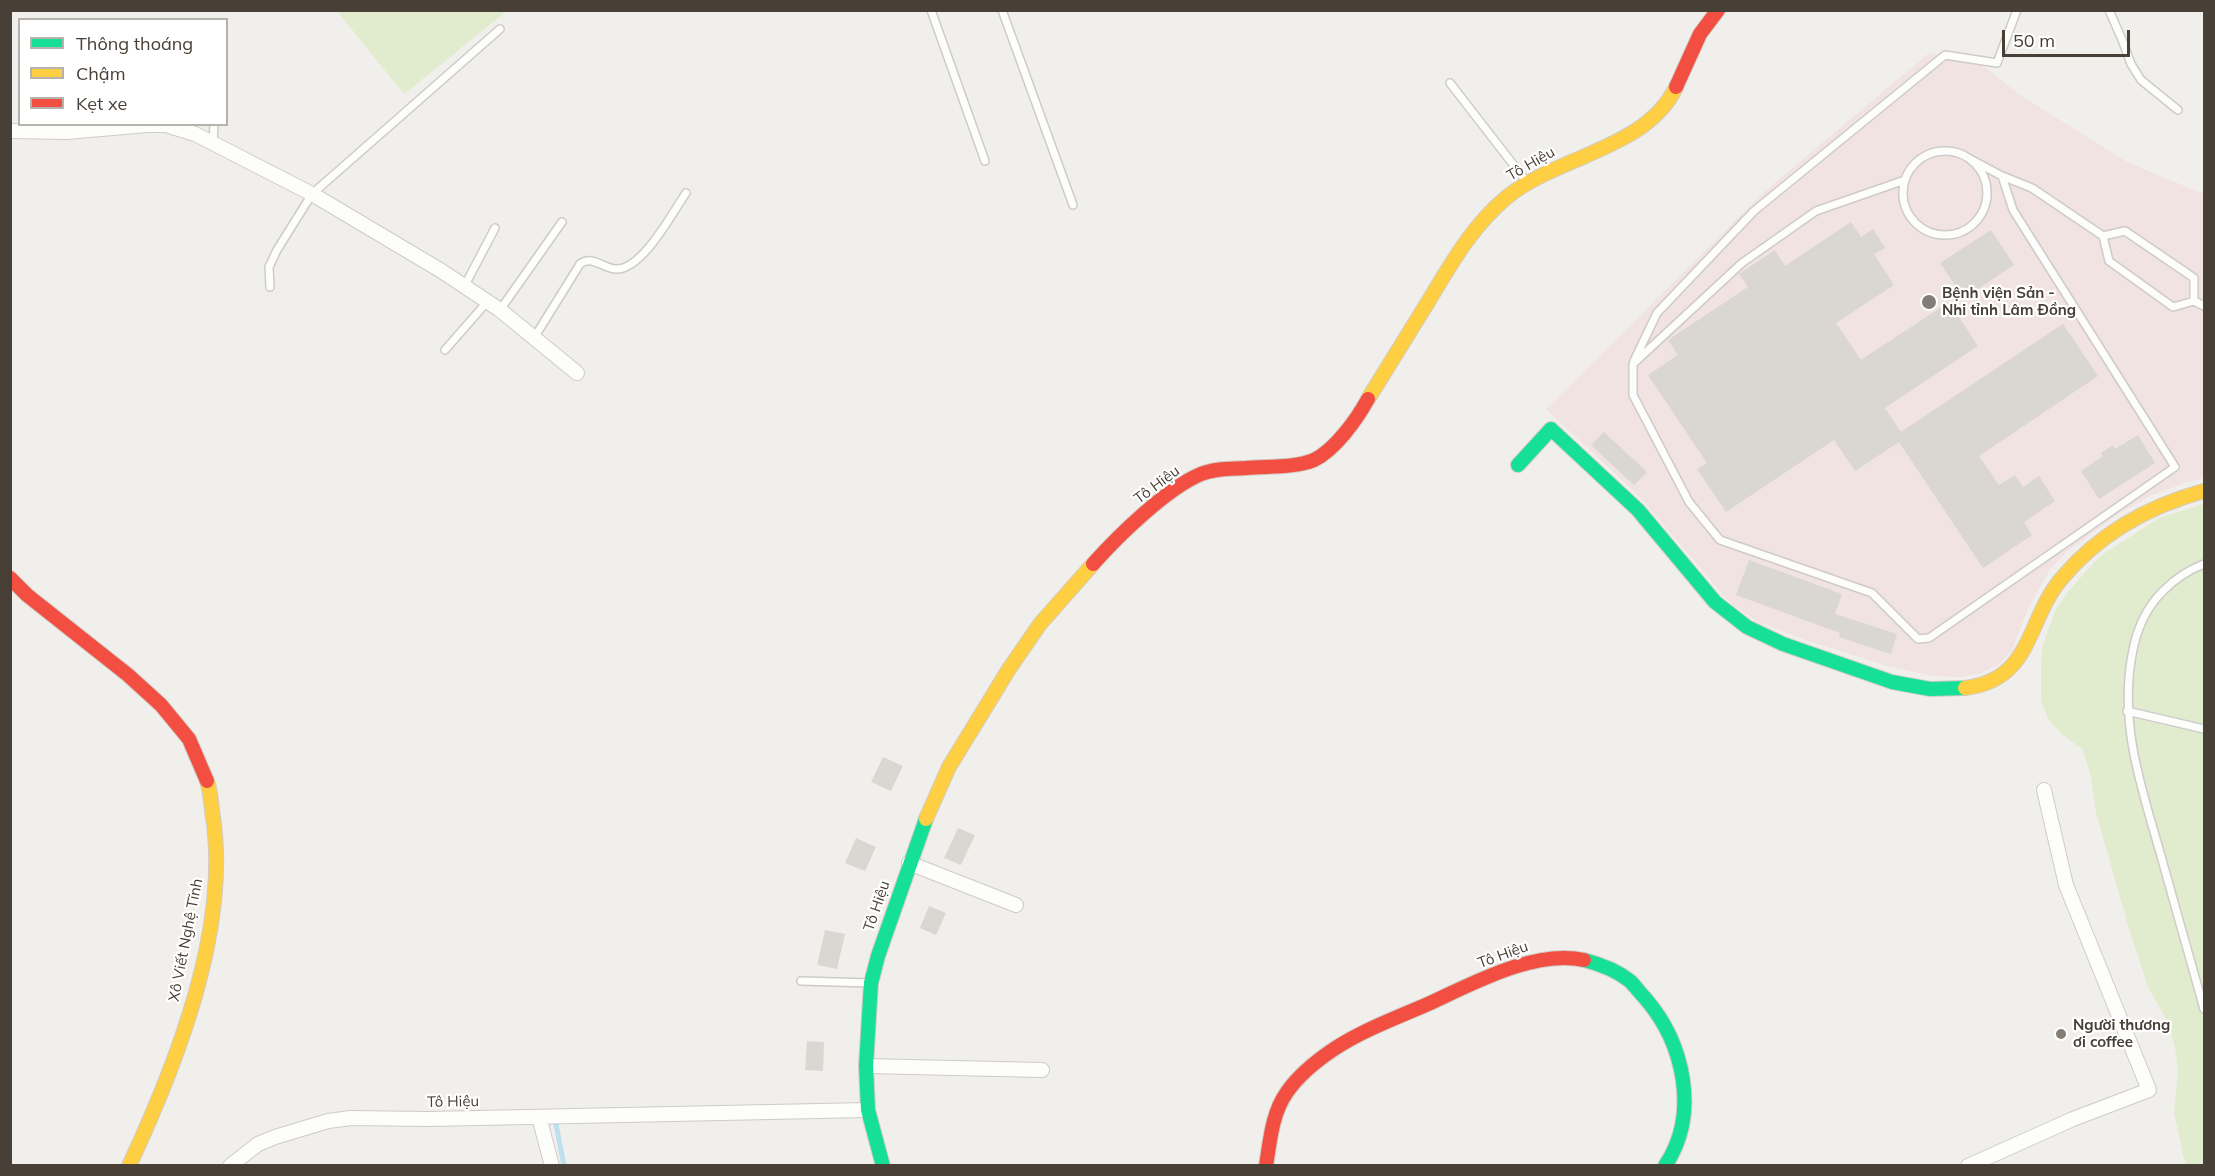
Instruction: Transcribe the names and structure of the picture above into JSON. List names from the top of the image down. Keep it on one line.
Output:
{"streets":{"street":["Tô Hiệu","Xô Viết Nghệ Tĩnh"]},"places":["Bệnh viện Sản - Nhi tỉnh Lâm Đồng","Người thương ơi coffee"],"legend":["Thông thoáng","Chậm","Kẹt xe"],"scale_bar":"50 m"}
